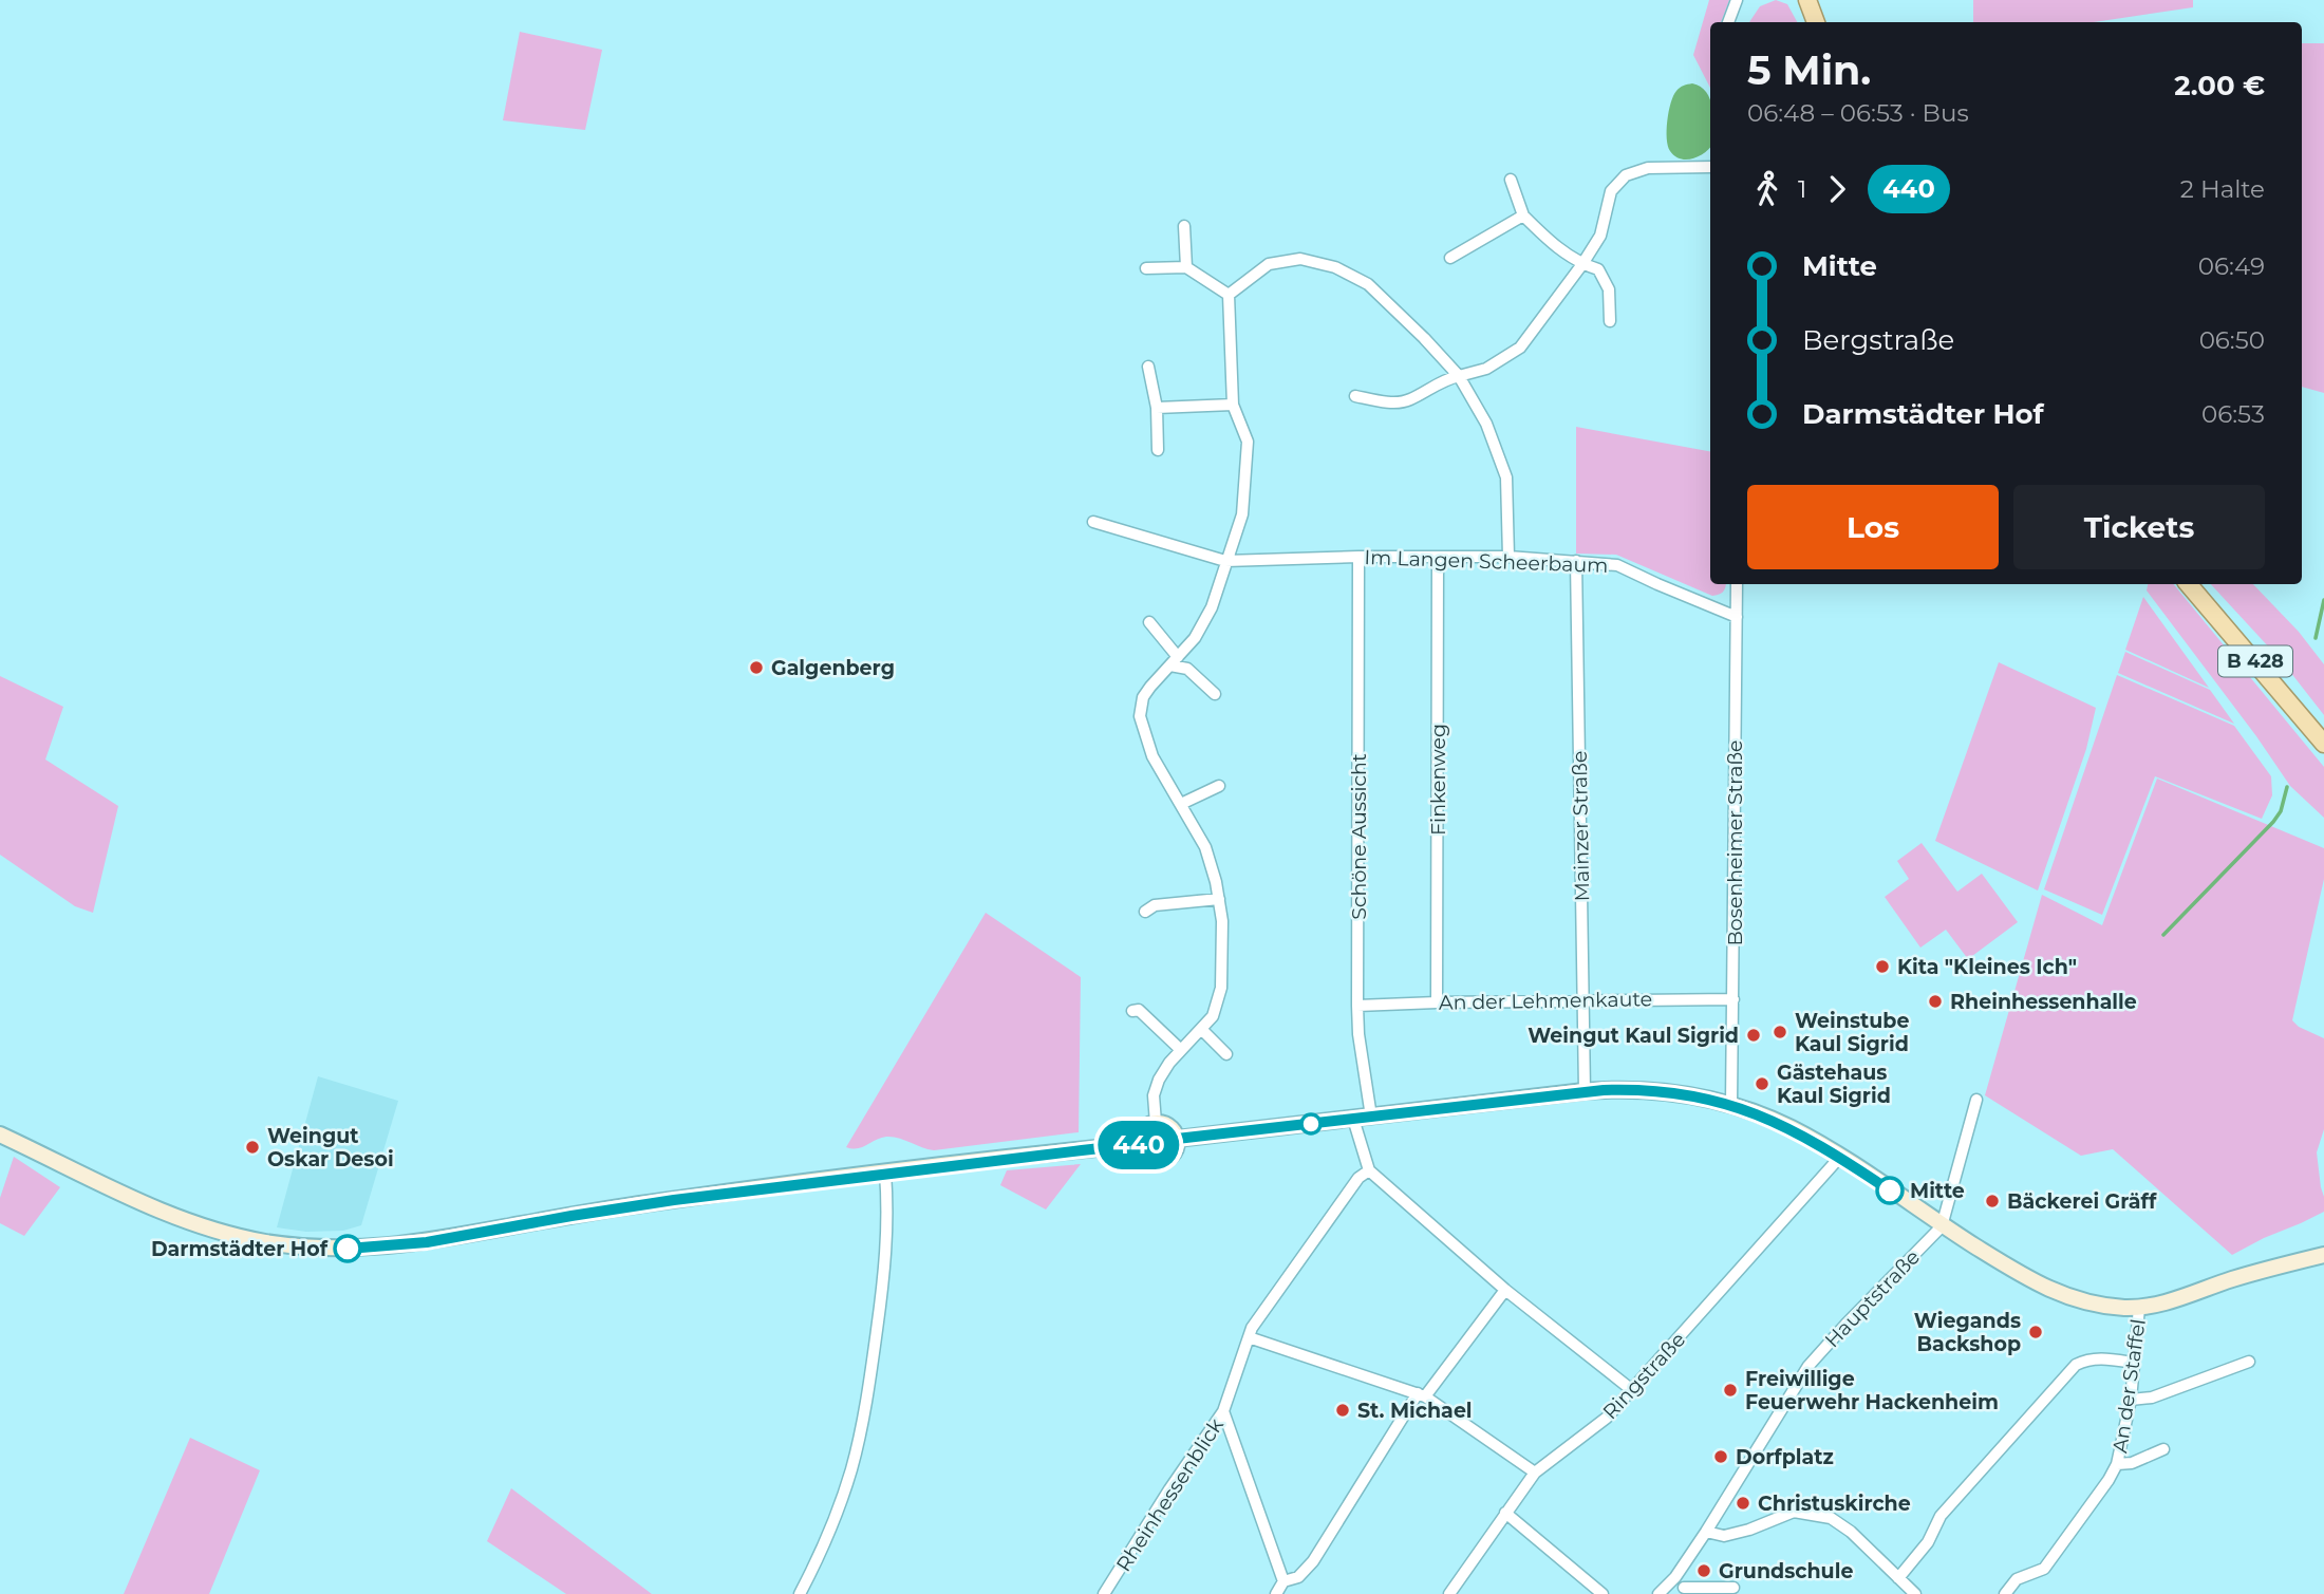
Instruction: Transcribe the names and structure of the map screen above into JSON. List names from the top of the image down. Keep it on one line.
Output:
{"streets":{"main road":["B 428"],"street":["Im Langen Scheerbaum","Finkenweg","Mainzer Straße","Schöne Aussicht","Bosenheimer Straße","An der Lehmenkaute","Hauptstraße","Ringstraße","An der Staffel","Rheinhessenblick"]},"crossings":[["Im Langen Scheerbaum","Finkenweg"],["Im Langen Scheerbaum","Mainzer Straße"],["Im Langen Scheerbaum","Schöne Aussicht"],["Im Langen Scheerbaum","Bosenheimer Straße"],["Finkenweg","An der Lehmenkaute"],["Mainzer Straße","An der Lehmenkaute"],["Schöne Aussicht","An der Lehmenkaute"],["Bosenheimer Straße","An der Lehmenkaute"]],"places":["Galgenberg","Kita \"Kleines Ich\"","Rheinhessenhalle","Weinstube Kaul Sigrid","Weingut Kaul Sigrid","Gästehaus Kaul Sigrid","Weingut Oskar Desoi","Mitte","Bäckerei Gräff","Darmstädter Hof","Wiegands Backshop","Freiwillige Feuerwehr Hackenheim","St. Michael","Dorfplatz","Christuskirche","Grundschule"],"lines":["bus line 440"],"page":{"on_map":"440","heading":["5 Min.","06:48 – 06:53 · Bus","2.00 €"],"legs":["1","440","2 Halte"],"list":[{"name":"Mitte","value":"06:49"},{"name":"Bergstraße","value":"06:50"},{"name":"Darmstädter Hof","value":"06:53"}],"buttons":["Los","Tickets"]}}
